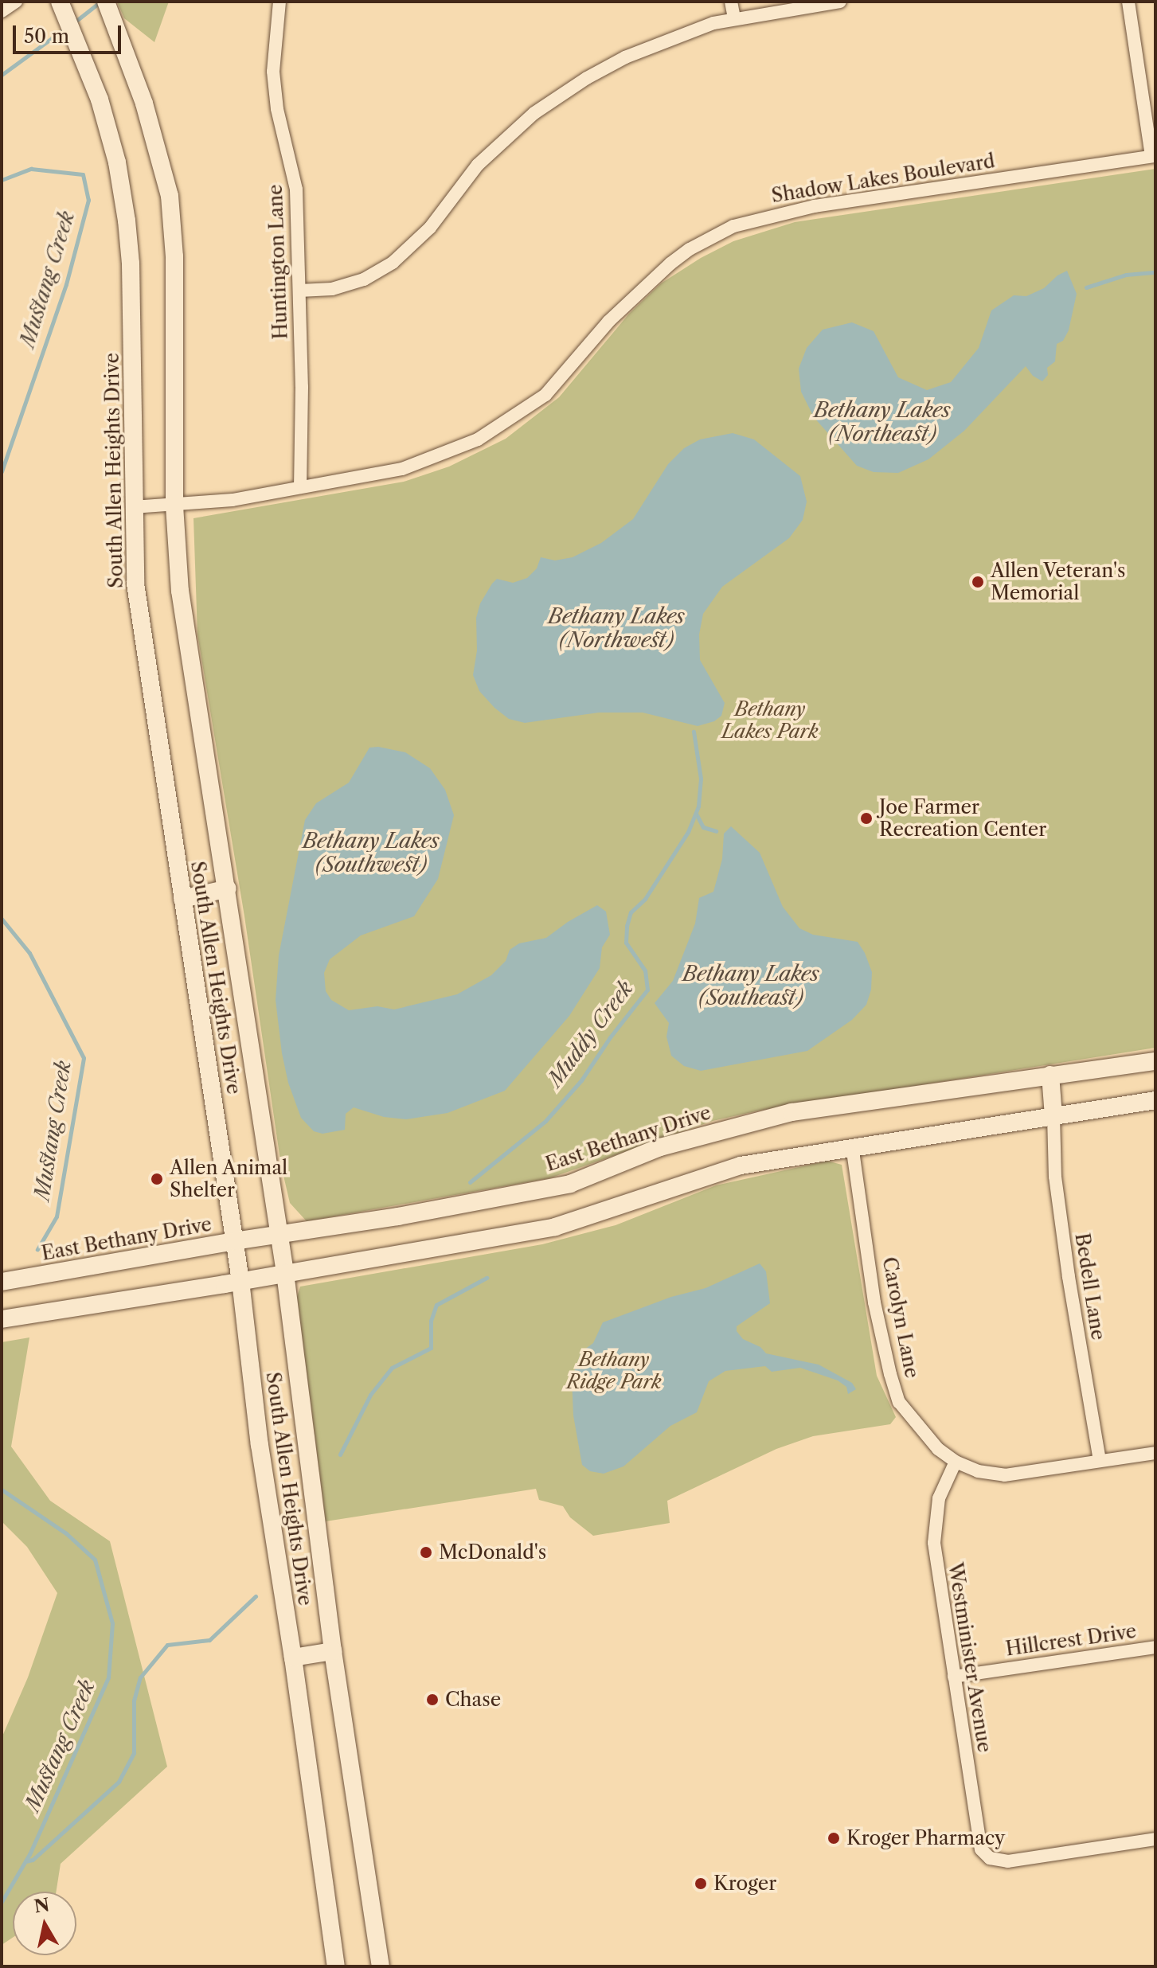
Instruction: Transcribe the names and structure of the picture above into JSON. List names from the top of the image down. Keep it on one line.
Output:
{"streets":{"main road":["South Allen Heights Drive","East Bethany Drive"],"street":["Shadow Lakes Boulevard","Huntington Lane","Bedell Lane","Carolyn Lane","Hillcrest Drive","Westminister Avenue"]},"crossings":[["Shadow Lakes Boulevard","Huntington Lane"],["Shadow Lakes Boulevard","South Allen Heights Drive"],["South Allen Heights Drive","East Bethany Drive"],["Bedell Lane","Carolyn Lane"],["Carolyn Lane","Westminister Avenue"],["Hillcrest Drive","Westminister Avenue"]],"water":["Mustang Creek","Bethany Lakes (Northeast)","Bethany Lakes (Northwest)","Bethany Lakes (Southwest)","Bethany Lakes (Southeast)","Muddy Creek"],"parks":["Bethany Lakes Park","Bethany Ridge Park"],"places":["Allen Veteran's Memorial","Joe Farmer Recreation Center","Allen Animal Shelter","McDonald's","Chase","Kroger Pharmacy","Kroger"],"scale_bar":"50 m","north":"top"}
